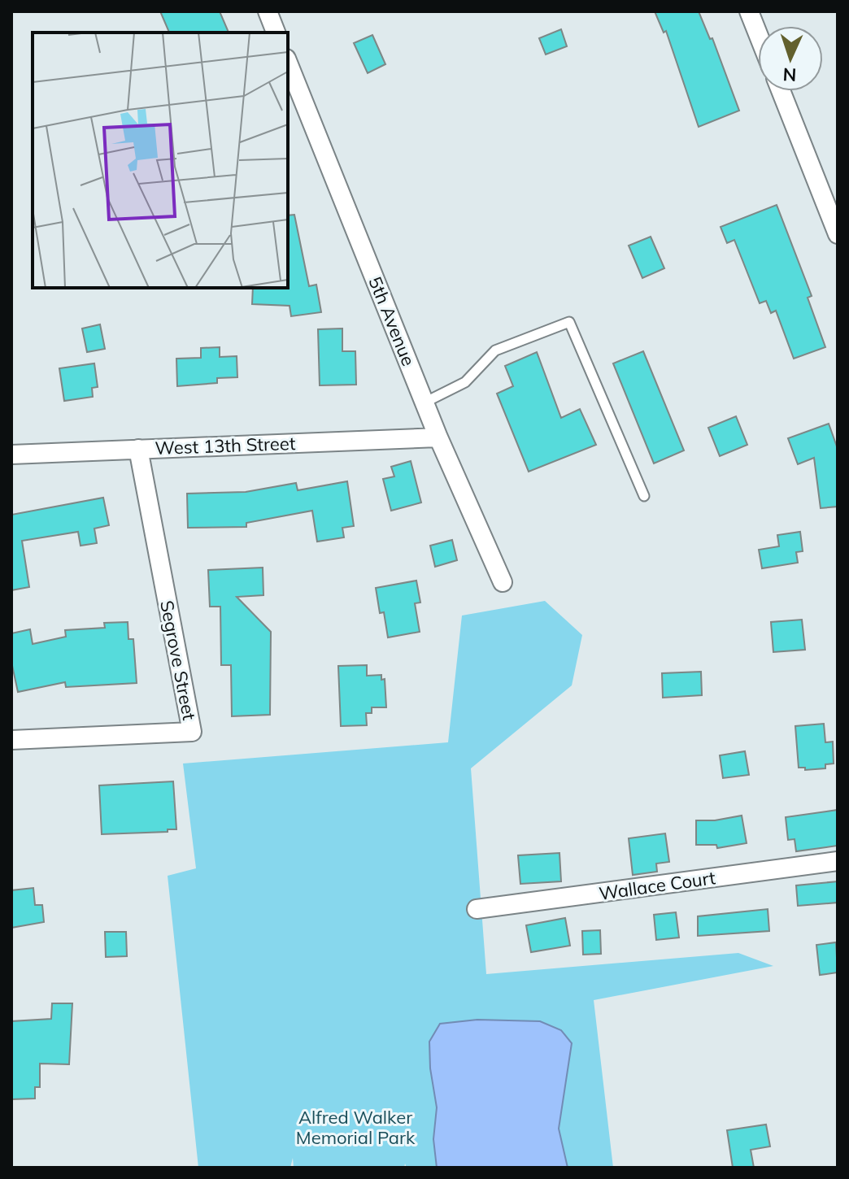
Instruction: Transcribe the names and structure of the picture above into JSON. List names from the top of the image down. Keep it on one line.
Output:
{"streets":{"street":["5th Avenue","West 13th Street","Segrove Street","Wallace Court"]},"crossings":[["5th Avenue","West 13th Street"],["West 13th Street","Segrove Street"]],"parks":["Alfred Walker Memorial Park"],"north":"bottom"}
